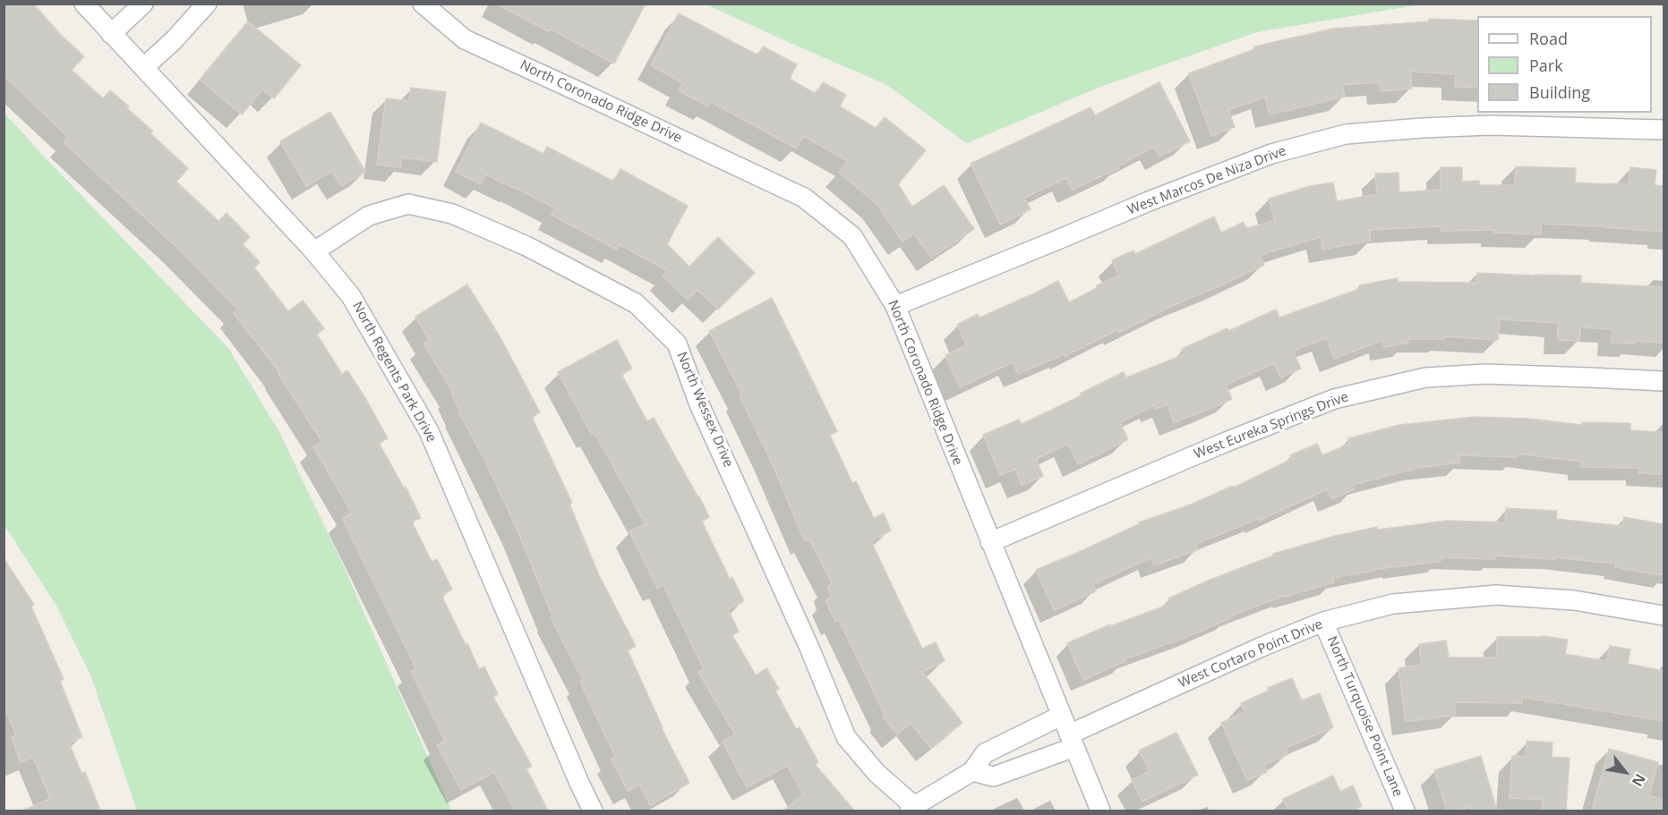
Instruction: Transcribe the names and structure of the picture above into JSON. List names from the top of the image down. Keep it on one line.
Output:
{"streets":{"street":["North Coronado Ridge Drive","West Marcos De Niza Drive","North Regents Park Drive","North Wessex Drive","West Eureka Springs Drive","West Cortaro Point Drive","North Turquoise Point Lane"]},"crossings":[["North Coronado Ridge Drive","West Marcos De Niza Drive"],["North Coronado Ridge Drive","West Eureka Springs Drive"],["North Coronado Ridge Drive","West Cortaro Point Drive"],["North Regents Park Drive","North Wessex Drive"],["West Cortaro Point Drive","North Turquoise Point Lane"]],"legend":["Road","Park","Building"],"north":"bottom right"}
